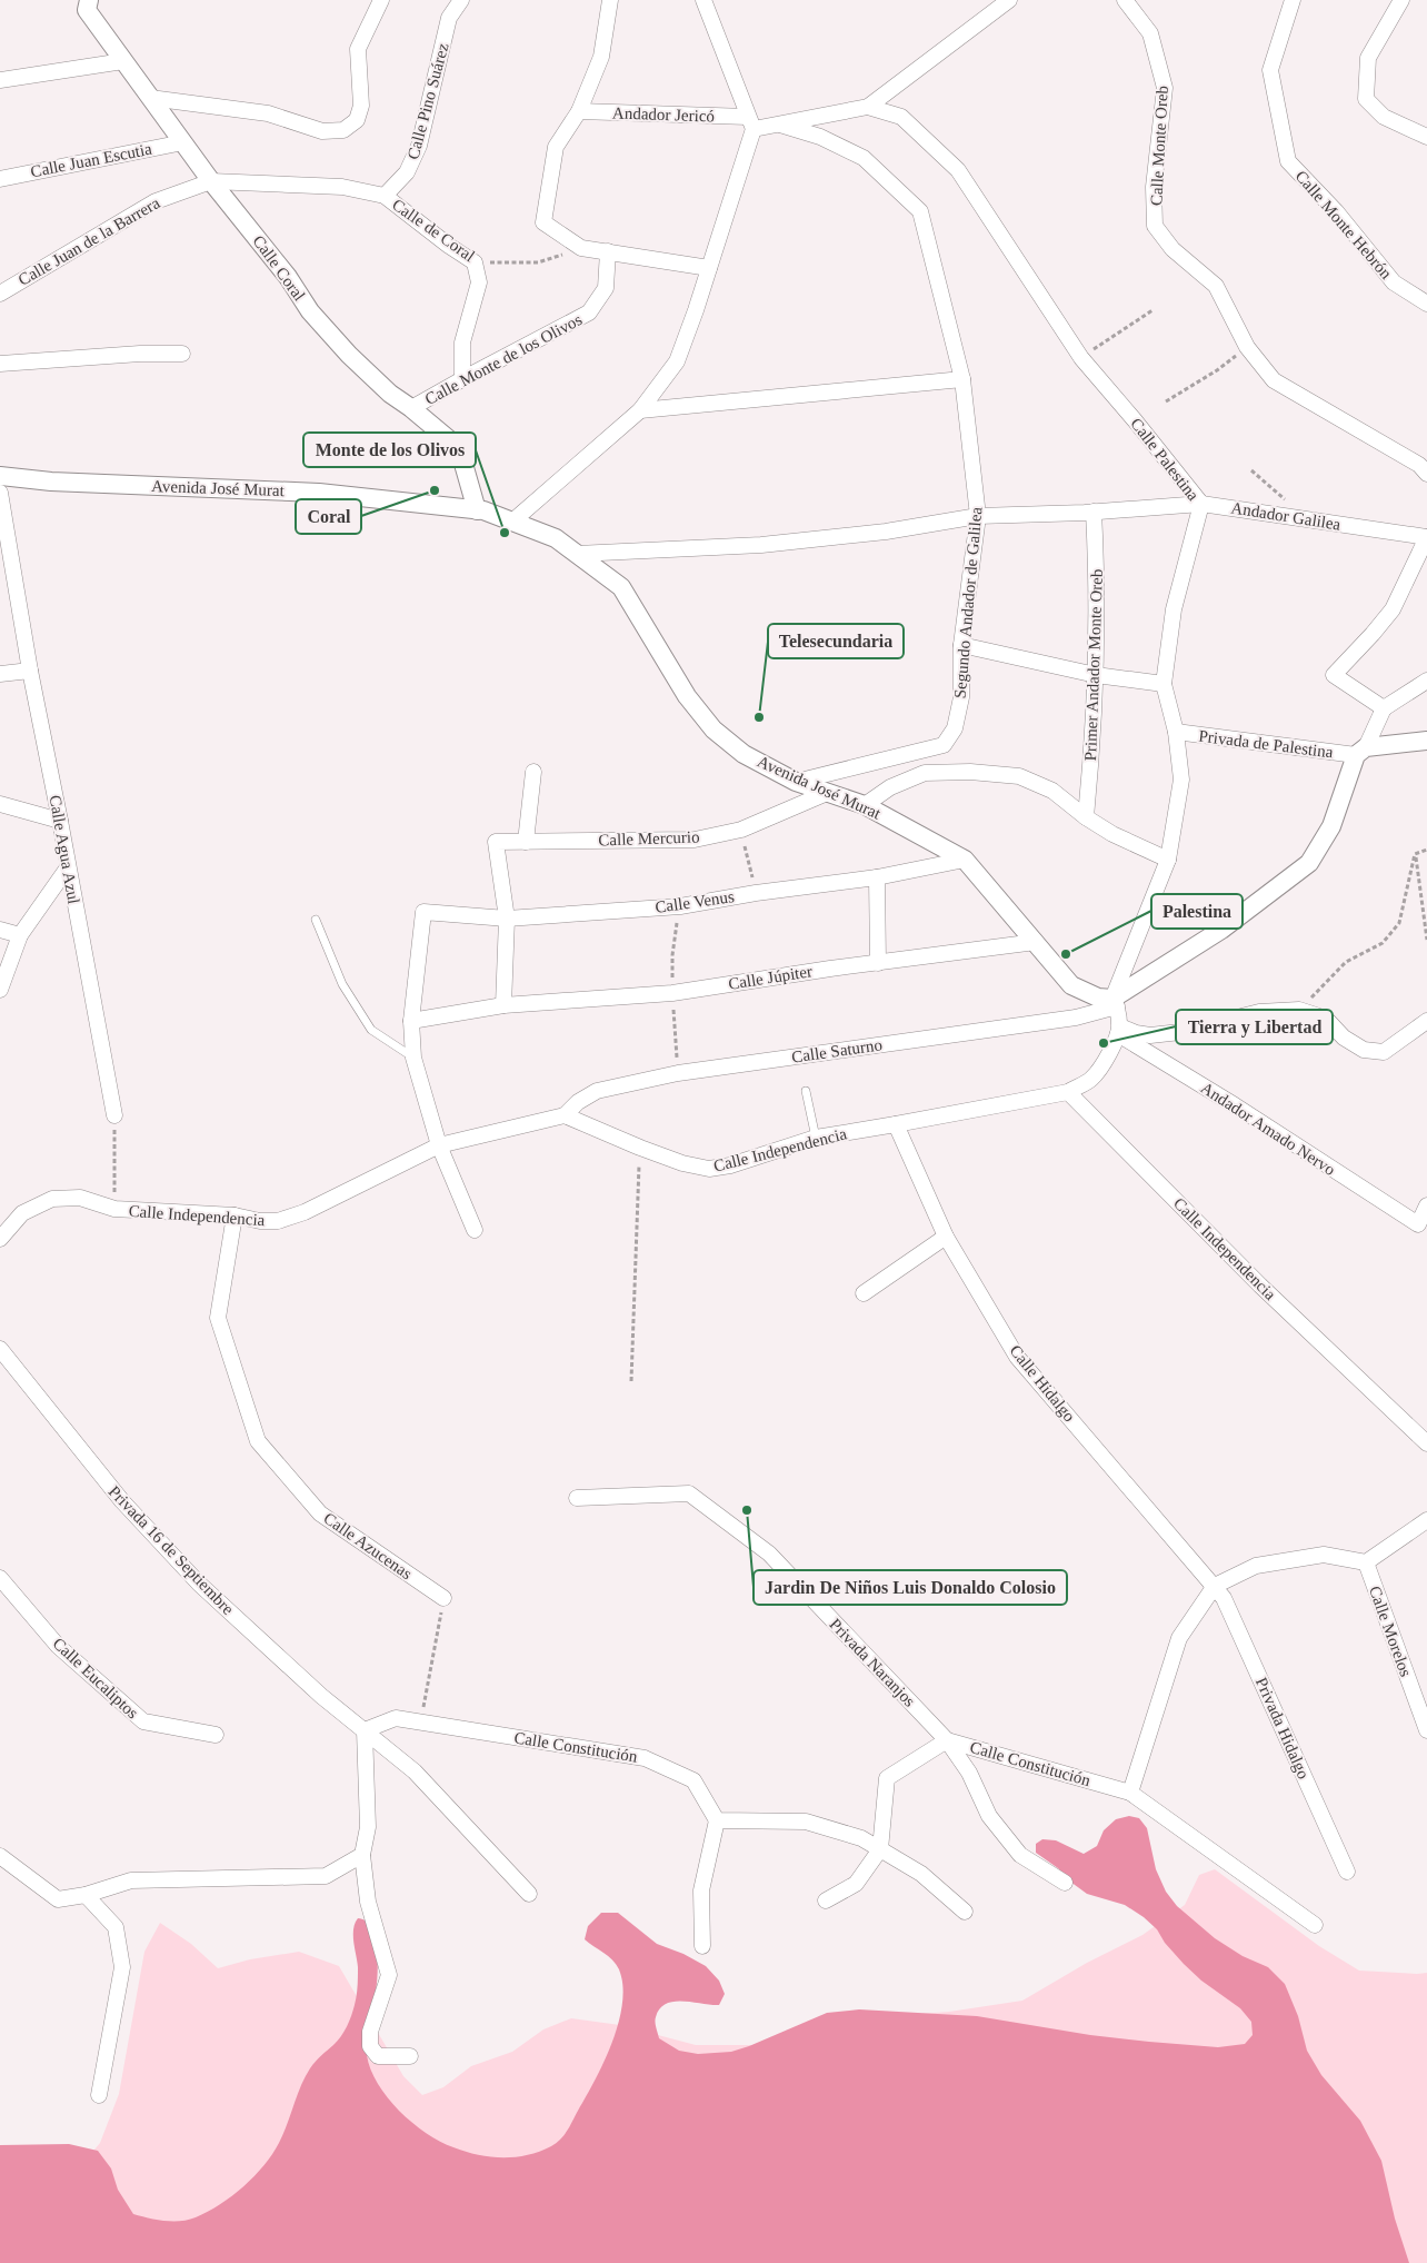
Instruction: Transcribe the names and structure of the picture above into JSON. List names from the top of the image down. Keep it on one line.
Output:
{"streets":{"street":["Calle Pino Suárez","Andador Jericó","Calle Monte Oreb","Calle Juan Escutia","Calle Monte Hebrón","Calle de Coral","Calle Juan de la Barrera","Calle Coral","Calle Monte de los Olivos","Calle Palestina","Avenida José Murat","Andador Galilea","Segundo Andador de Galilea","Primer Andador Monte Oreb","Privada de Palestina","Calle Mercurio","Calle Agua Azul","Calle Venus","Calle Júpiter","Calle Saturno","Andador Amado Nervo","Calle Independencia","Calle Hidalgo","Calle Azucenas","Privada 16 de Septiembre","Calle Morelos","Privada Naranjos","Calle Eucaliptos","Privada Hidalgo","Calle Constitución"]},"crossings":[["Calle Pino Suárez","Calle de Coral"],["Andador Jericó","Segundo Andador de Galilea"],["Calle Juan Escutia","Calle Coral"],["Calle Juan de la Barrera","Calle Coral"],["Calle Coral","Calle Monte de los Olivos"],["Calle Coral","Avenida José Murat"],["Calle Palestina","Avenida José Murat"],["Calle Palestina","Andador Galilea"],["Calle Palestina","Privada de Palestina"],["Calle Palestina","Calle Saturno"],["Avenida José Murat","Andador Galilea"],["Avenida José Murat","Segundo Andador de Galilea"],["Avenida José Murat","Calle Mercurio"],["Avenida José Murat","Calle Venus"],["Avenida José Murat","Calle Júpiter"],["Avenida José Murat","Calle Saturno"],["Andador Galilea","Segundo Andador de Galilea"],["Andador Galilea","Primer Andador Monte Oreb"],["Calle Mercurio","Calle Venus"],["Calle Venus","Calle Júpiter"],["Calle Saturno","Calle Independencia"],["Calle Independencia","Calle Hidalgo"],["Calle Independencia","Calle Azucenas"],["Calle Hidalgo","Privada Hidalgo"],["Privada 16 de Septiembre","Calle Constitución"],["Privada Naranjos","Calle Constitución"]],"places":["Coral","Monte de los Olivos","Telesecundaria","Palestina","Tierra y Libertad","Jardin De Niños Luis Donaldo Colosio"]}
